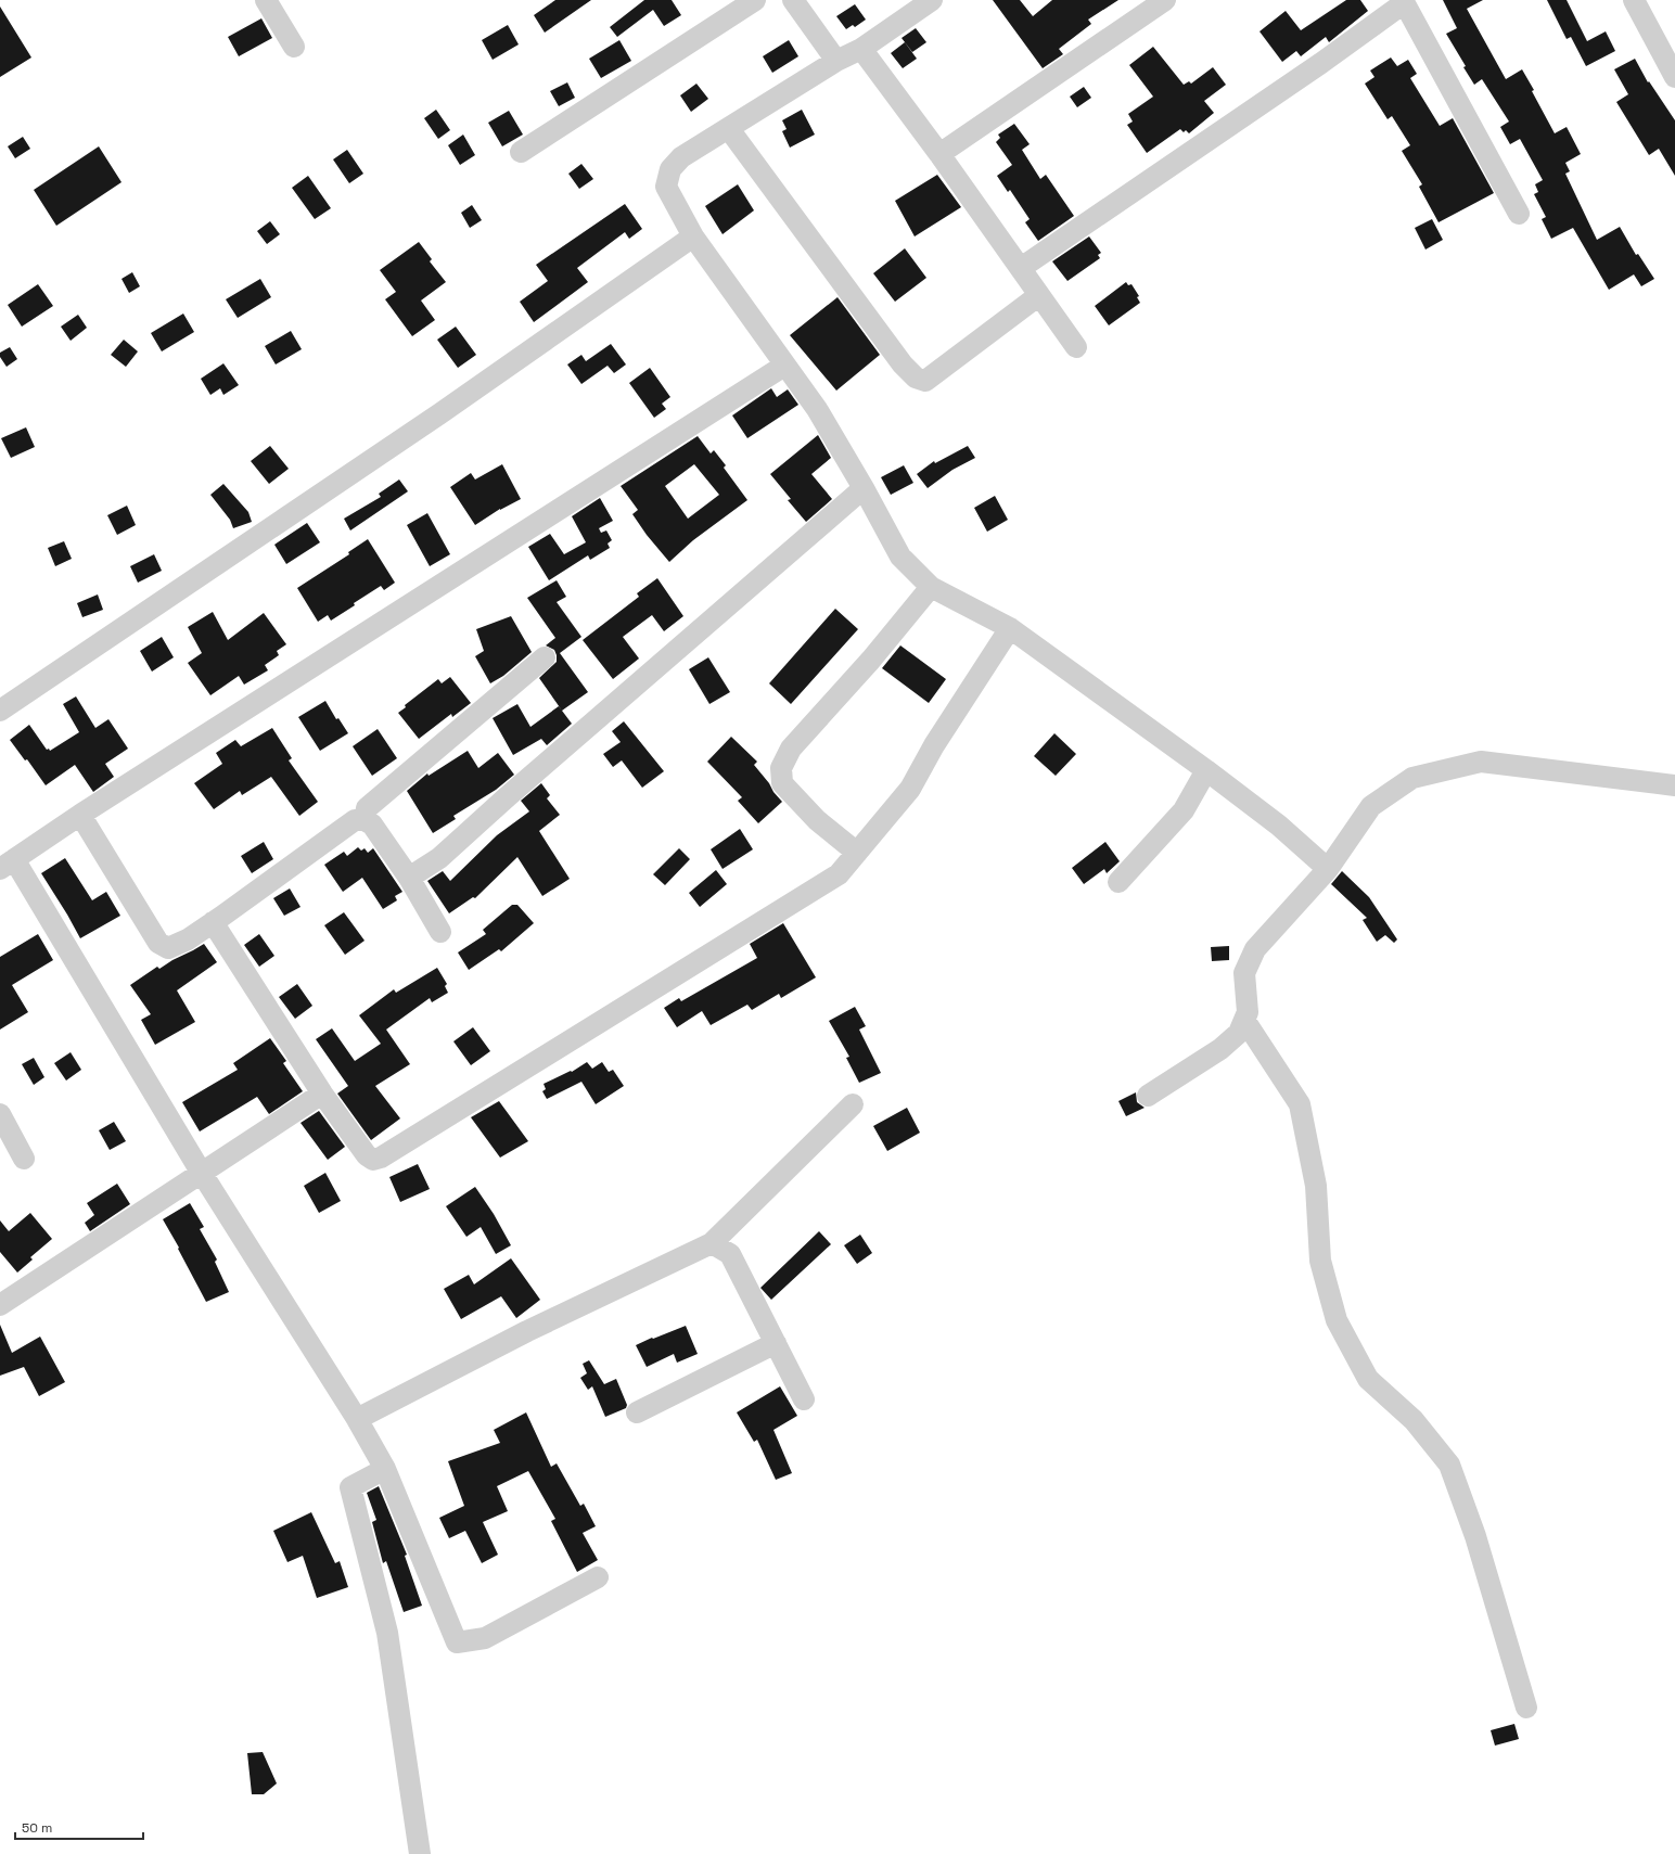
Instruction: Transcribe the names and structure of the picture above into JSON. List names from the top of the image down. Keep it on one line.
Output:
{"scale_bar":"50 m"}
